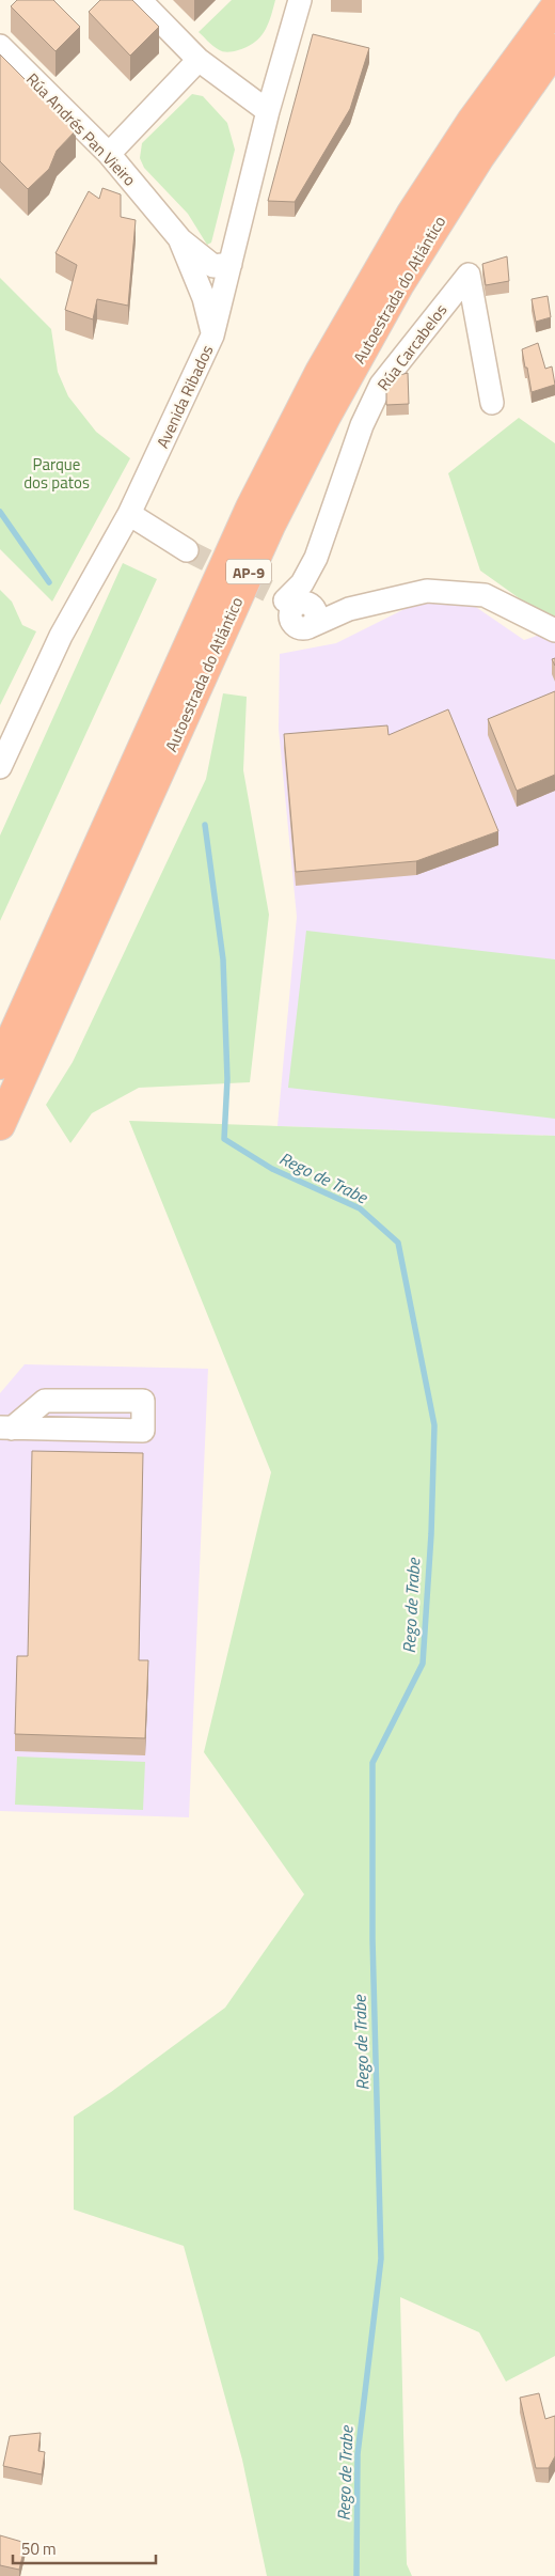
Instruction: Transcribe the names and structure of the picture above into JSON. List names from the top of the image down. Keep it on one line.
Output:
{"streets":{"highway":["Autoestrada do Atlántico","AP-9"],"street":["Rúa Andrés Pan Vieiro","Rúa Carcabelos","Avenida Ribados"]},"crossings":[["Rúa Andrés Pan Vieiro","Avenida Ribados"]],"water":["Rego de Trabe"],"parks":["Parque dos patos"],"scale_bar":"50 m"}
